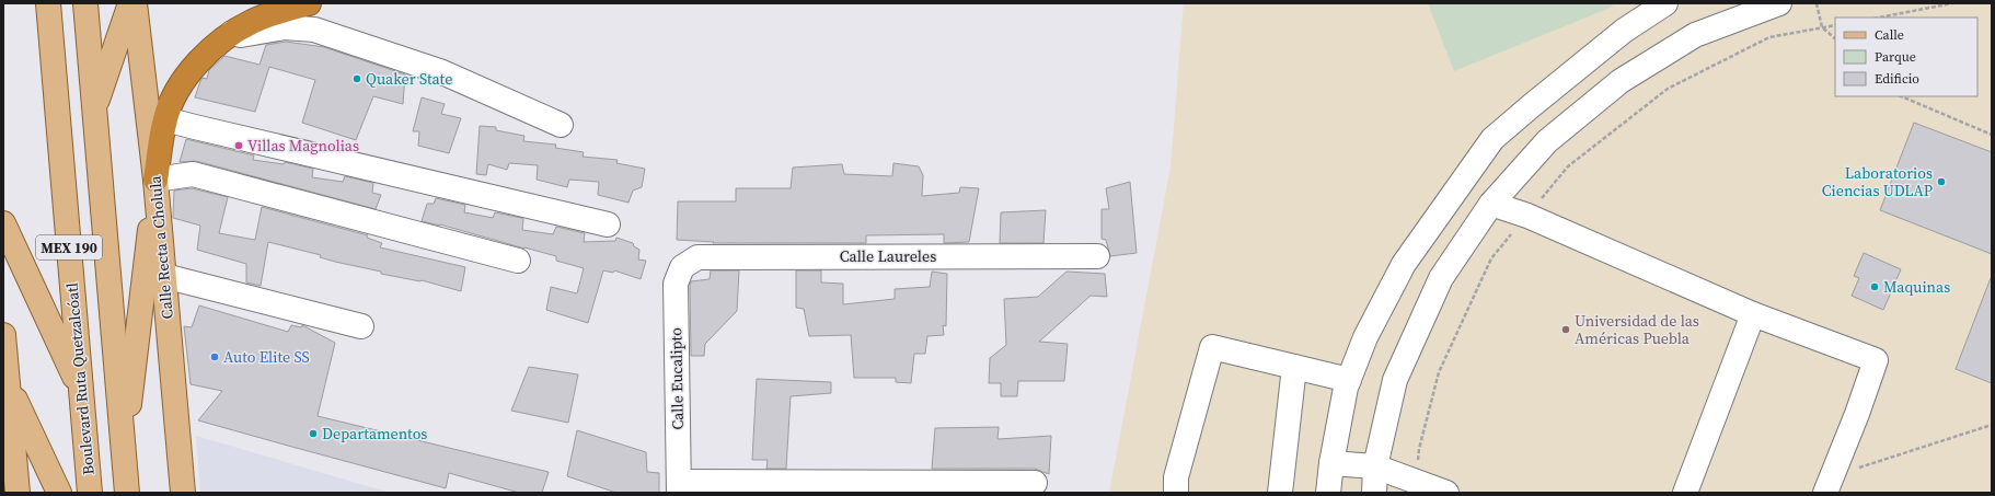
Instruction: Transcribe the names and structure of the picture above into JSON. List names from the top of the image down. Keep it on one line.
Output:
{"streets":{"main road":["MEX 190","Calle Recta a Cholula","Boulevard Ruta Quetzalcóatl"],"street":["Calle Laureles","Calle Eucalipto"]},"crossings":[["Calle Laureles","Calle Eucalipto"]],"places":["Quaker State","Villas Magnolias","Laboratorios Ciencias UDLAP","Maquinas","Universidad de las Américas Puebla","Auto Elite SS","Departamentos"],"legend":["Calle","Parque","Edificio"]}
